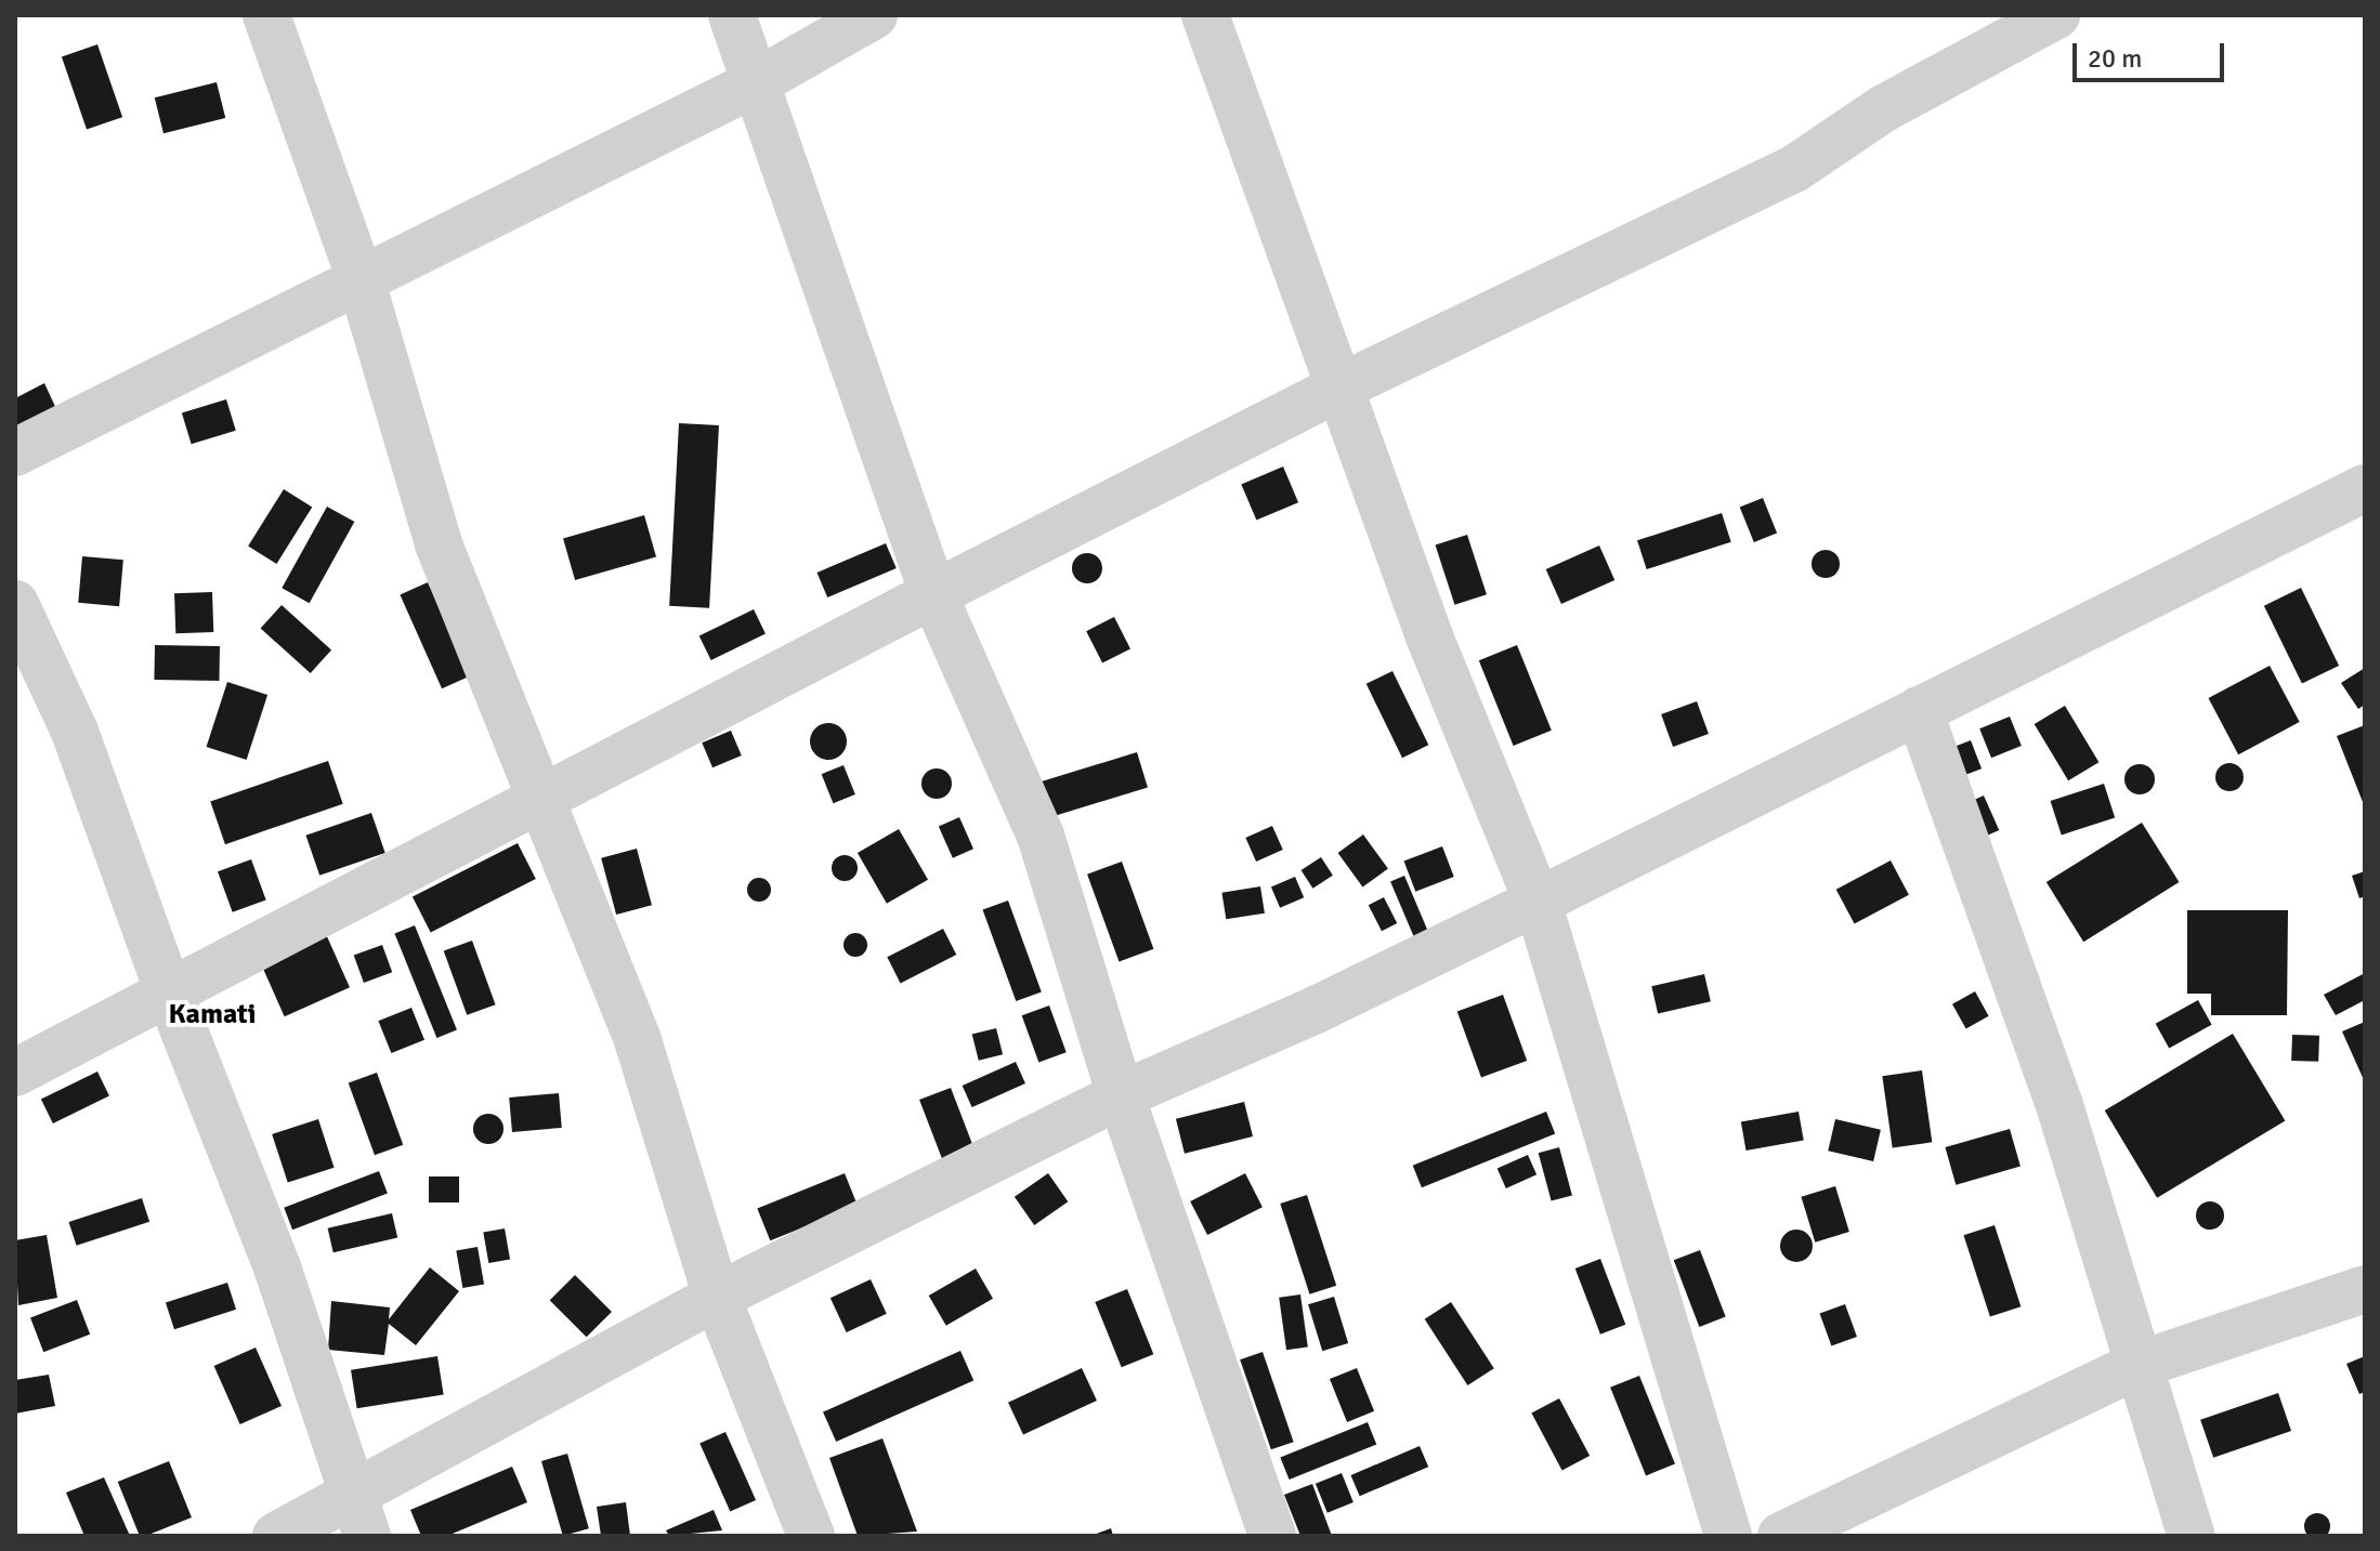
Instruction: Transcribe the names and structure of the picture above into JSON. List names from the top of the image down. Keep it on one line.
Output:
{"districts":["Kamati"],"scale_bar":"20 m"}
